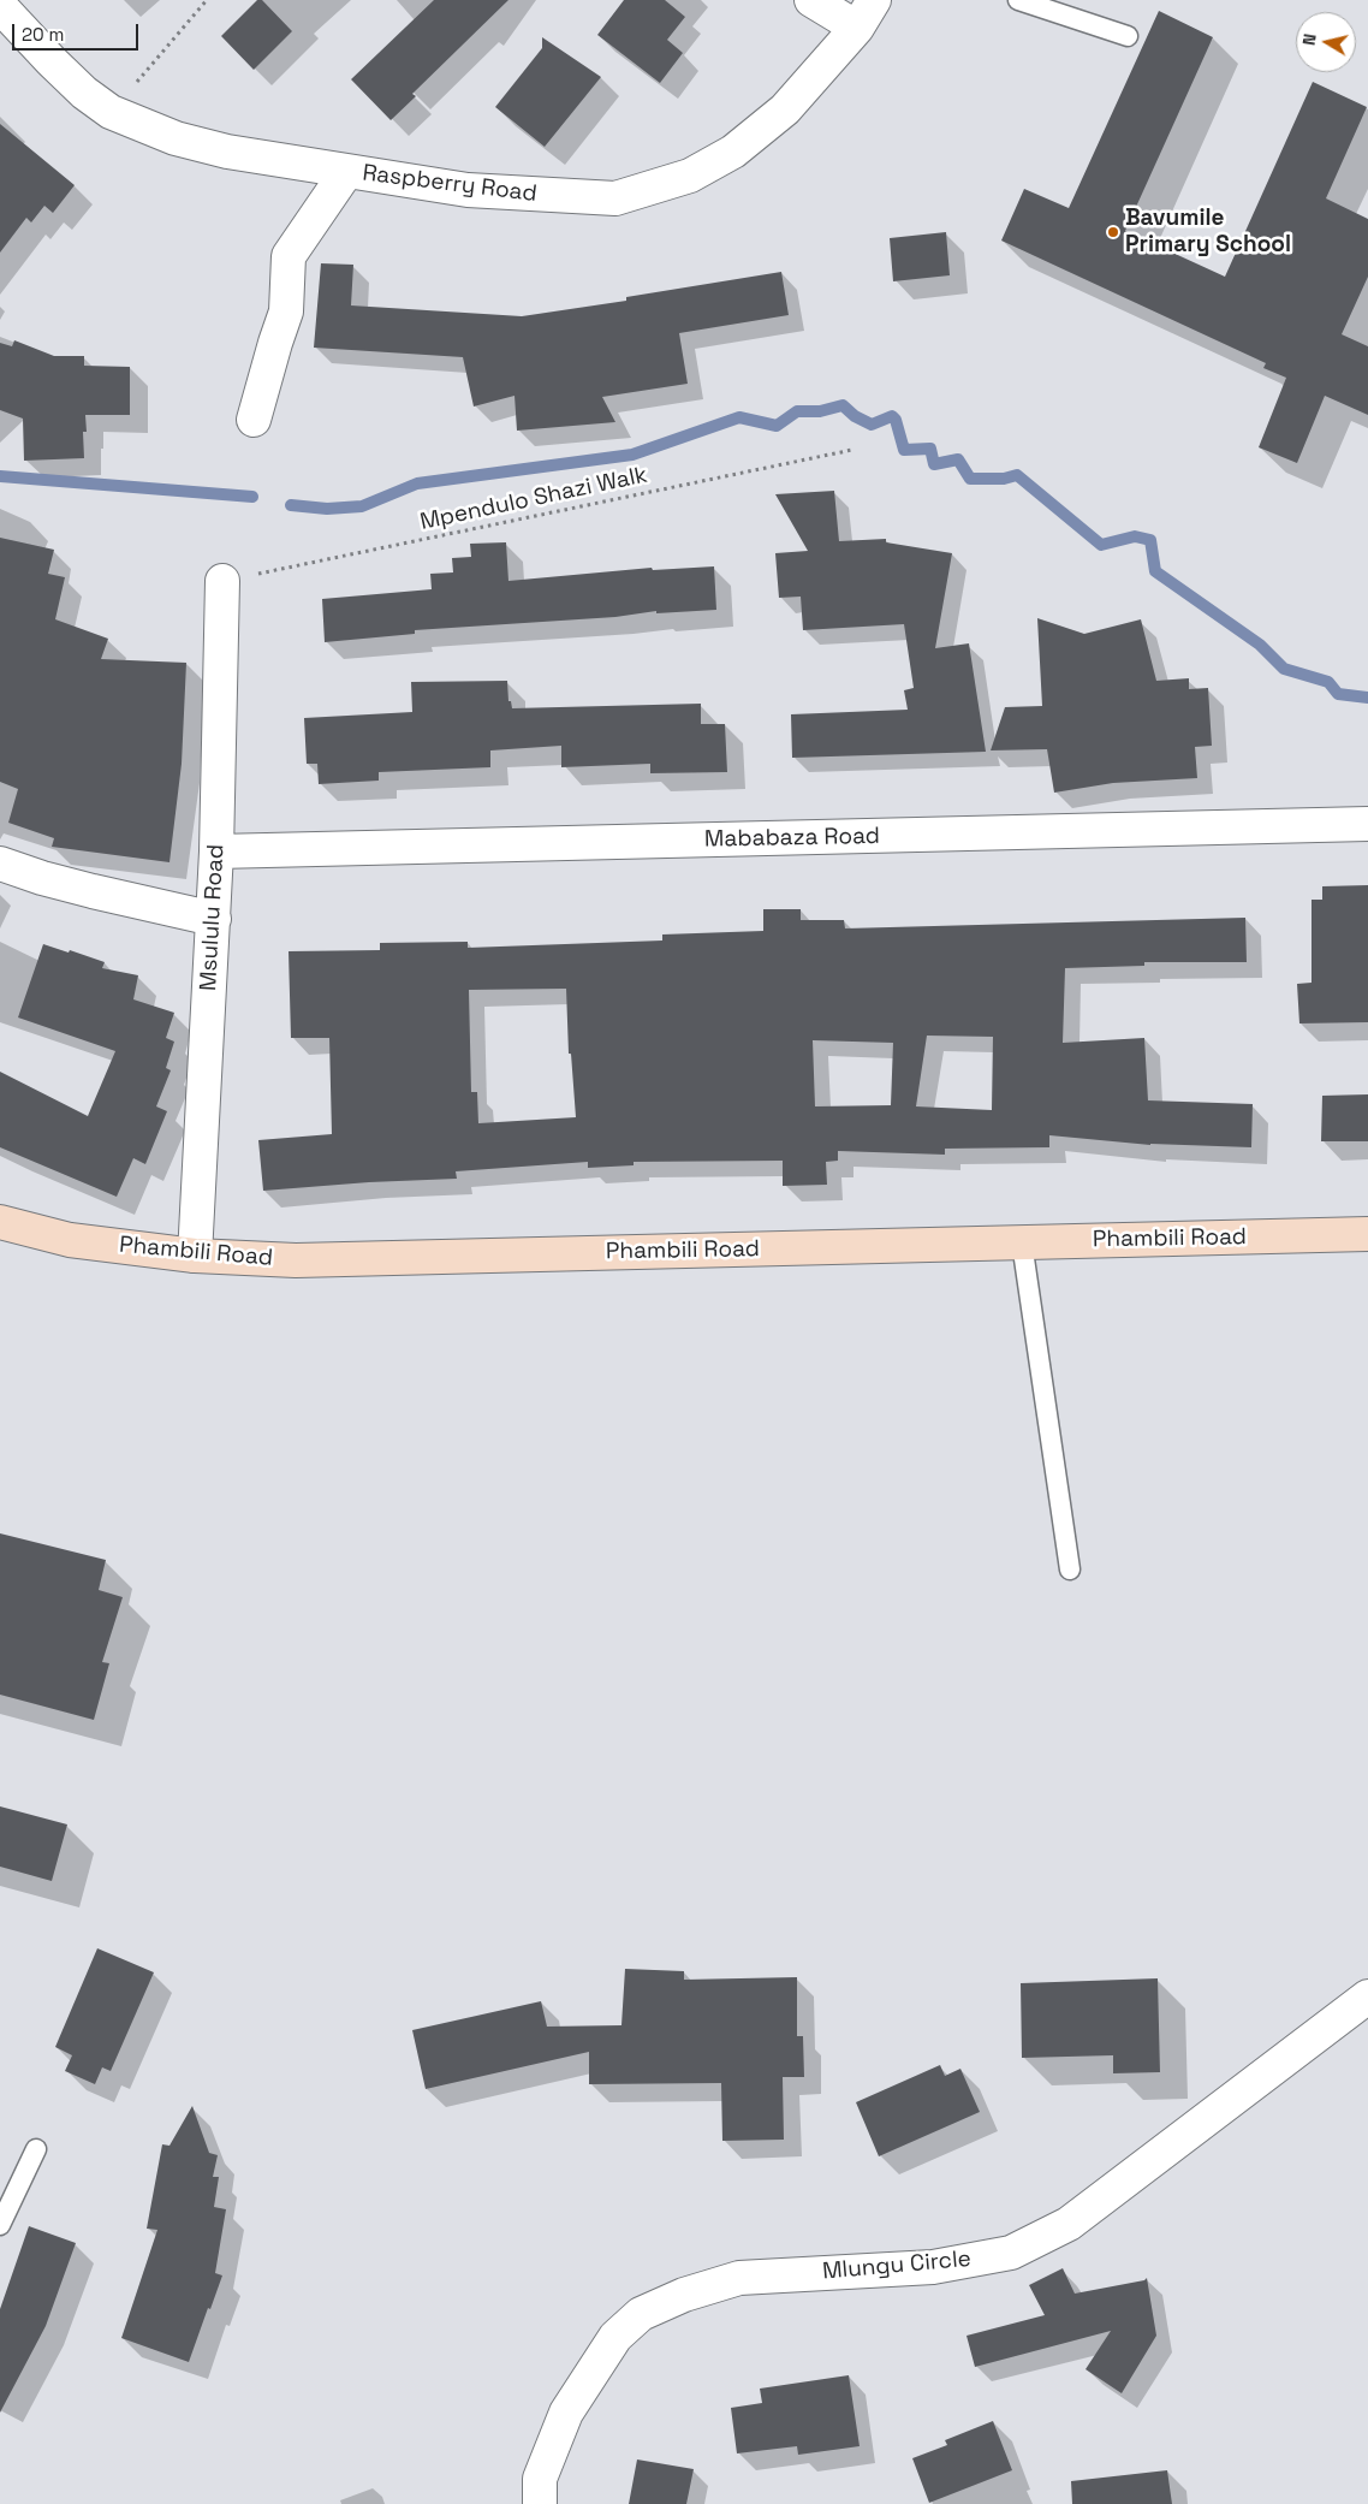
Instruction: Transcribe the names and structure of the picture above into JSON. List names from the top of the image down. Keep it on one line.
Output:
{"streets":{"street":["Raspberry Road","Mababaza Road","Msululu Road","Phambili Road","Mlungu Circle"],"path":["Mpendulo Shazi Walk"]},"crossings":[["Mpendulo Shazi Walk","Msululu Road"],["Mababaza Road","Msululu Road"],["Msululu Road","Phambili Road"]],"places":["Bavumile Primary School"],"scale_bar":"20 m","north":"left"}
